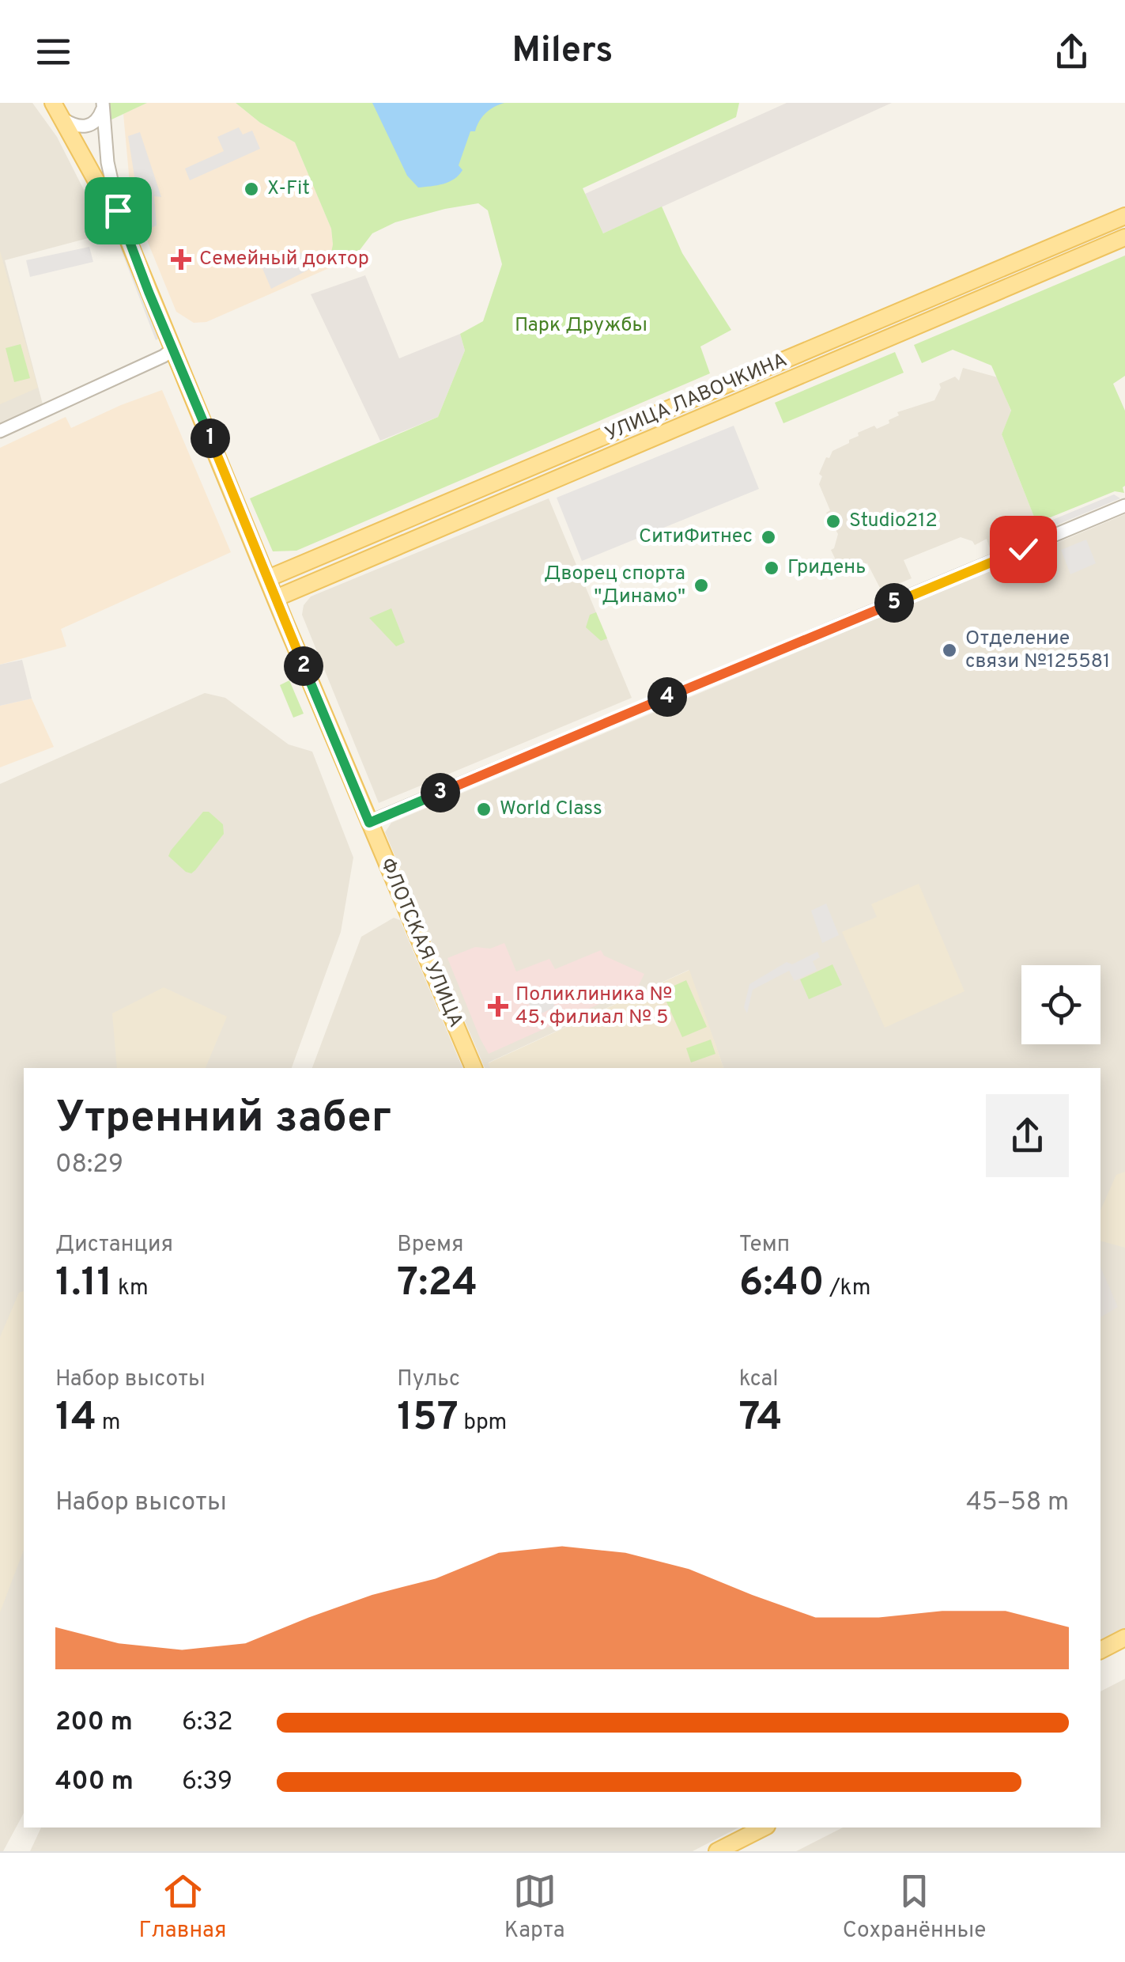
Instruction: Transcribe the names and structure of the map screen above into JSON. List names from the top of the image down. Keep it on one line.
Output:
{"streets":{"main road":["УЛИЦА ЛАВОЧКИНА","ФЛОТСКАЯ УЛИЦА"]},"crossings":[["УЛИЦА ЛАВОЧКИНА","ФЛОТСКАЯ УЛИЦА"]],"parks":["Парк Дружбы"],"places":{"other":["X-Fit","Studio212","СитиФитнес","Гридень","Дворец спорта \"Динамо\"","Отделение связи №125581","World Class"],"health":["Семейный доктор","Поликлиника № 45, филиал № 5"]},"page":{"header":"Milers","pins":["1","5","2","4","3"],"heading":["Утренний забег","08:29"],"stats":[["Дистанция","1.11 km"],["Время","7:24"],["Темп","6:40 /km"],["Набор высоты","14 m"],["Пульс","157 bpm"],["kcal","74"]],"chart":["Набор высоты","45–58 m"],"list":[{"name":"200 m","note":"6:32"},{"name":"400 m","note":"6:39"}],"tabs":["Главная","Карта","Сохранённые"]}}
